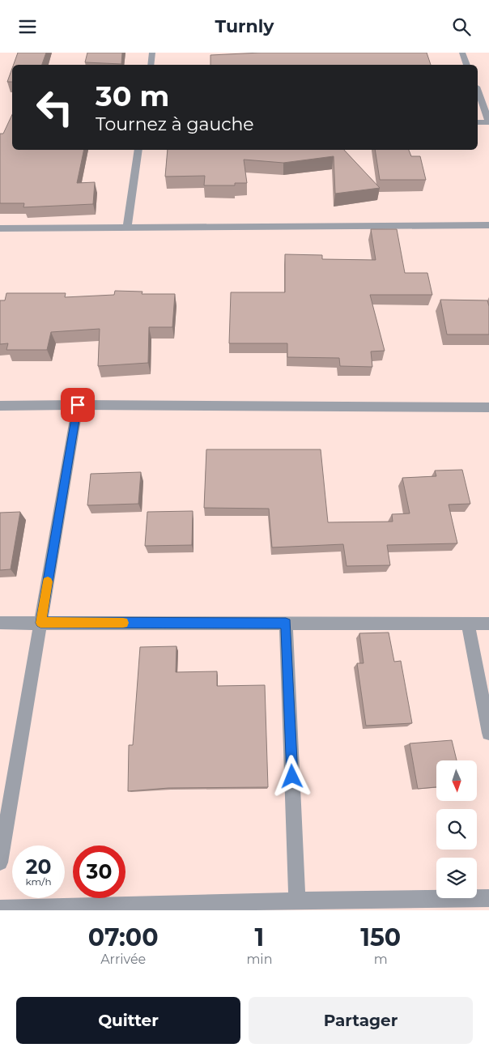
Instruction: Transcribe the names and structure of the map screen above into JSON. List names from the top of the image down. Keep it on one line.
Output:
{"north":"bottom","page":{"header":"Turnly","turn":["30 m","Tournez à gauche"],"speed":"20 km/h","limit":"30","eta":["07:00","Arrivée","1","min","150","m"],"buttons":["Quitter","Partager"]}}
